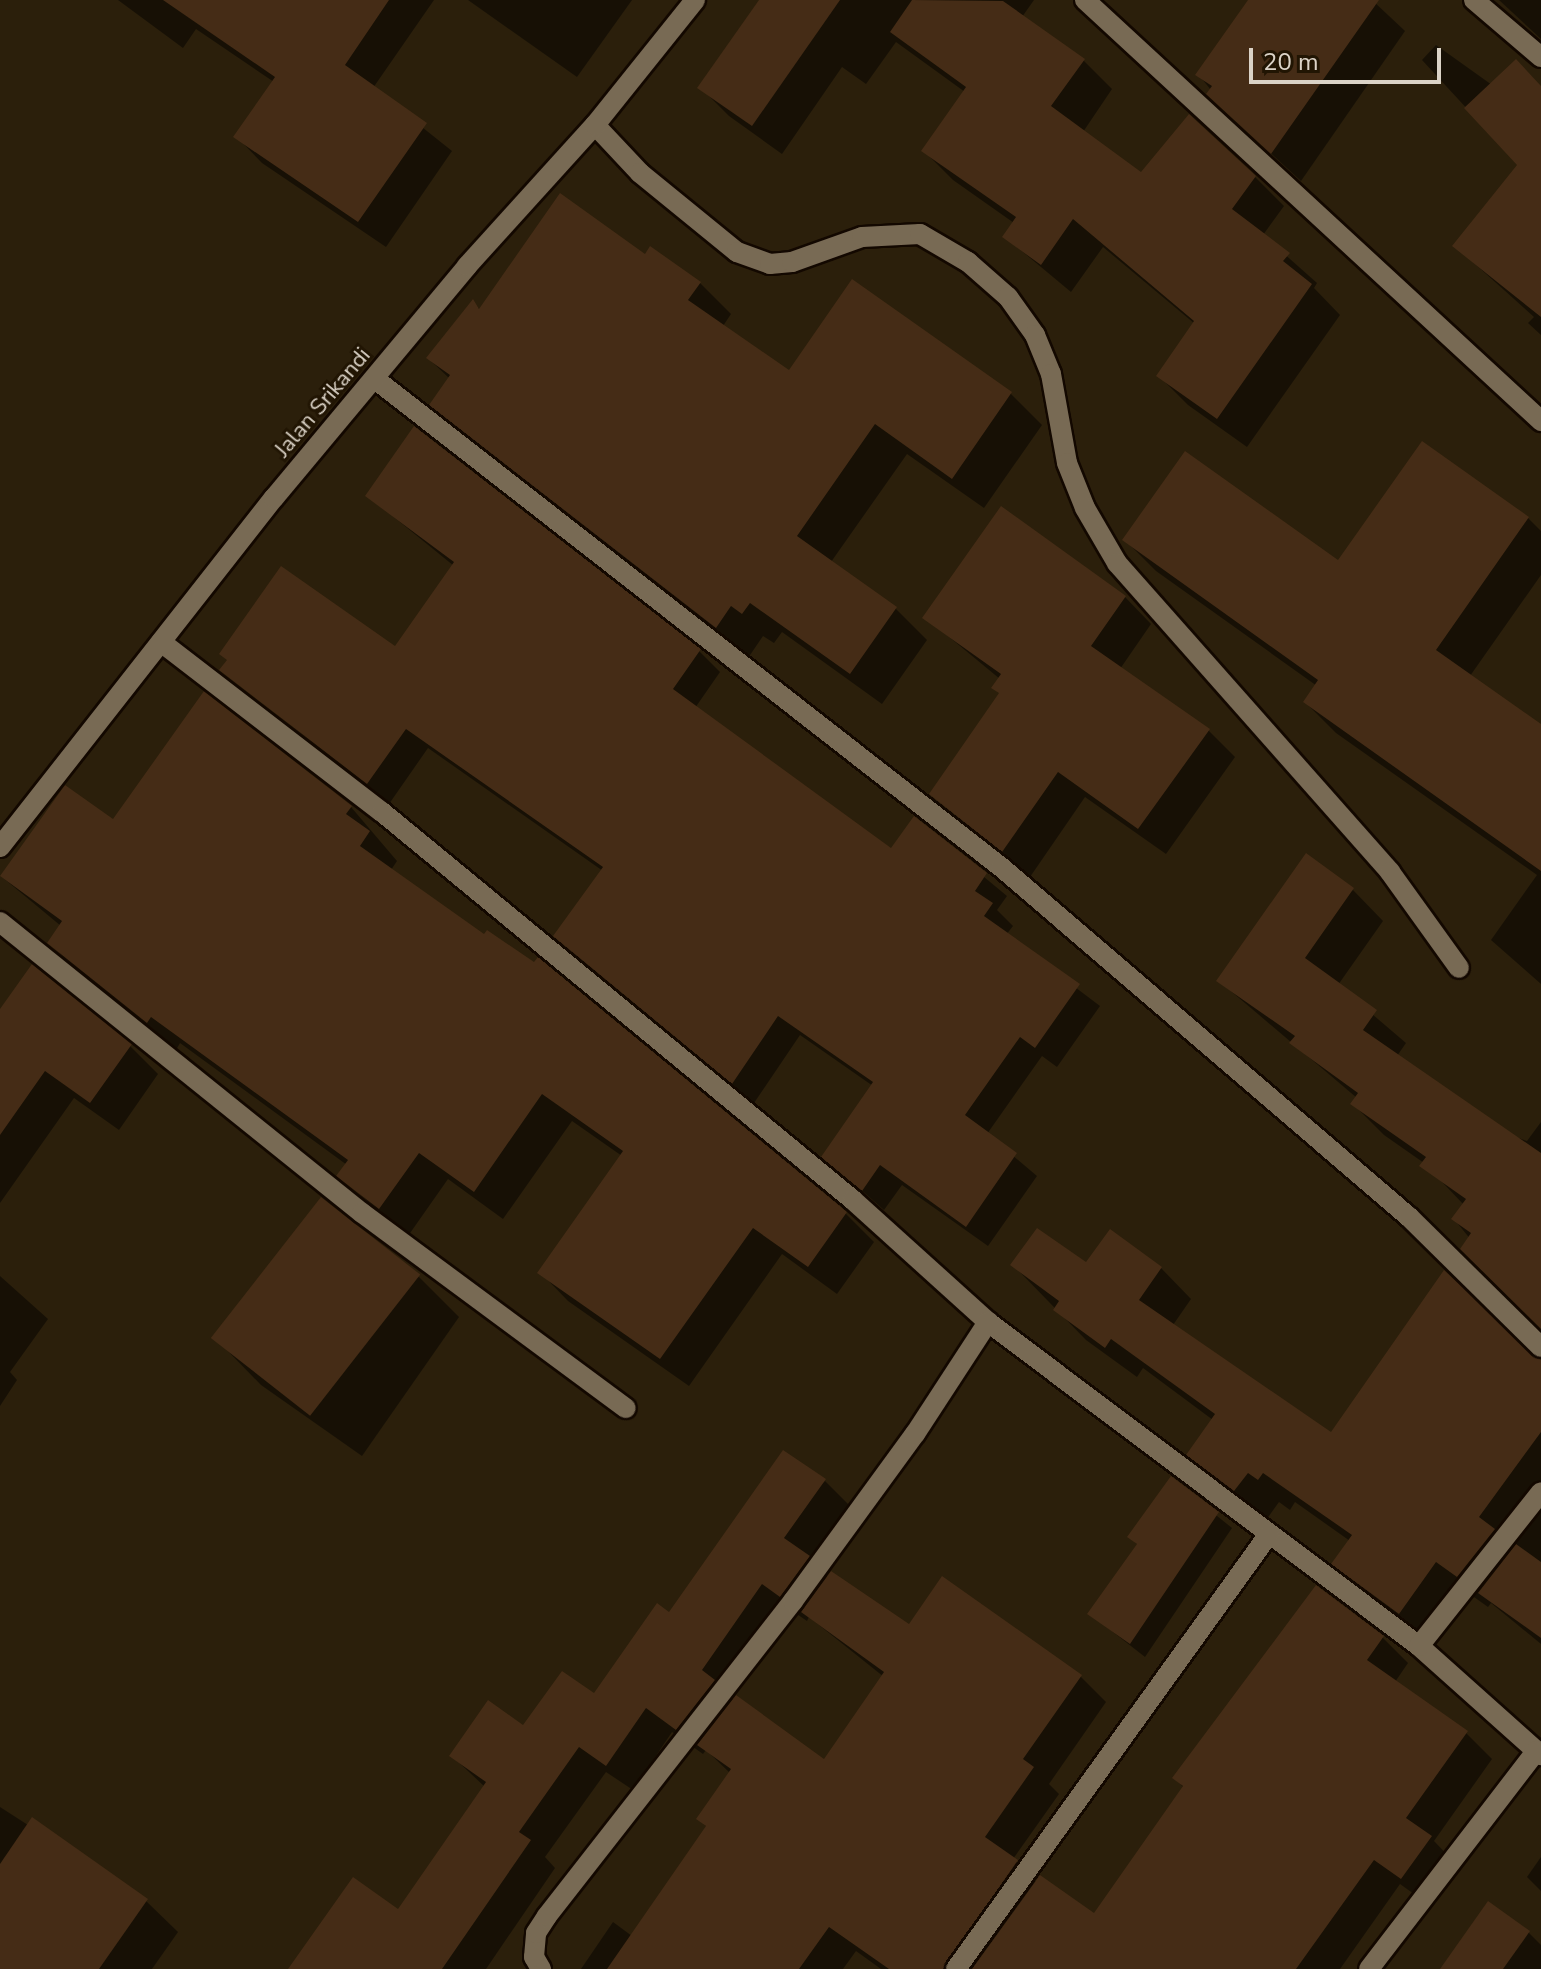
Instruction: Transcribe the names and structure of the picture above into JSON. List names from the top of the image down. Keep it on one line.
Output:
{"streets":{"street":["Jalan Srikandi"]},"scale_bar":"20 m"}
